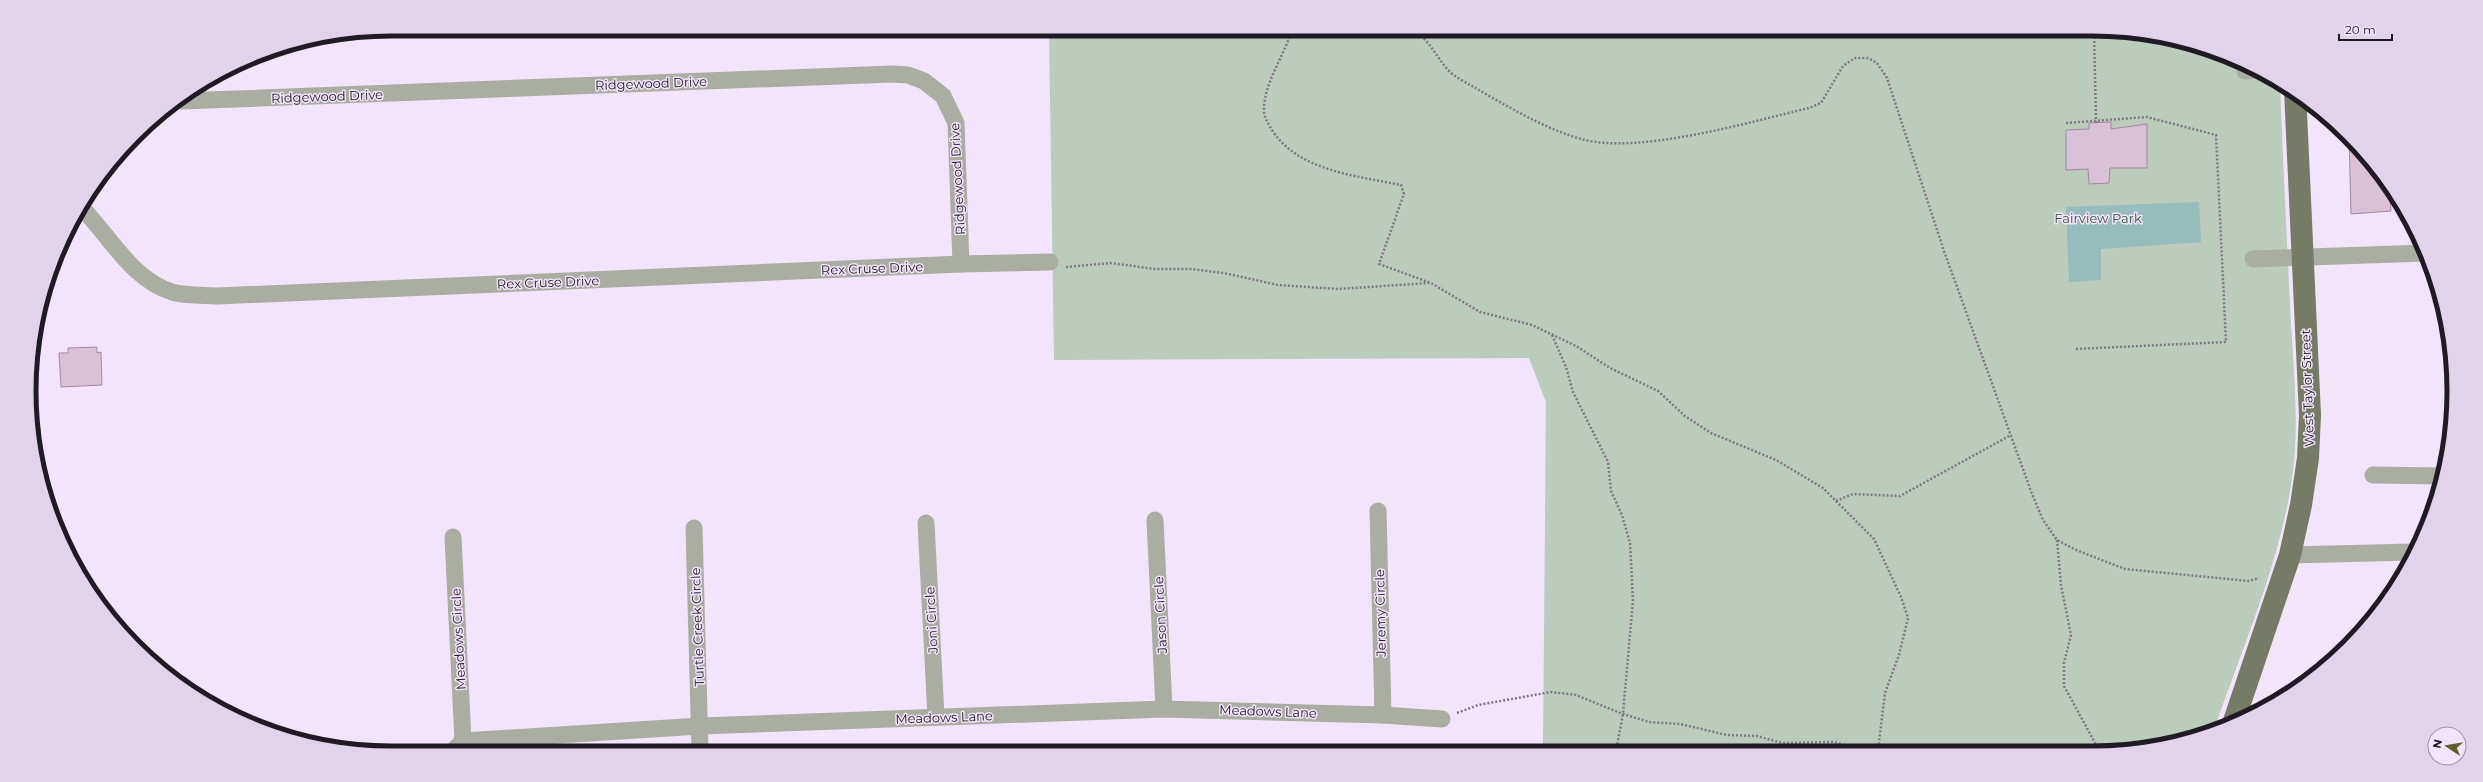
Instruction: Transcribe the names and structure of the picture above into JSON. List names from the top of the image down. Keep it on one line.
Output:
{"streets":{"main road":["West Taylor Street"],"street":["Ridgewood Drive","Rex Cruse Drive","Jeremy Circle","Jason Circle","Joni Circle","Turtle Creek Circle","Meadows Circle","Meadows Lane"]},"crossings":[["Ridgewood Drive","Rex Cruse Drive"],["Jeremy Circle","Meadows Lane"],["Jason Circle","Meadows Lane"],["Joni Circle","Meadows Lane"],["Turtle Creek Circle","Meadows Lane"]],"parks":["Fairview Park"],"scale_bar":"20 m","north":"left"}
